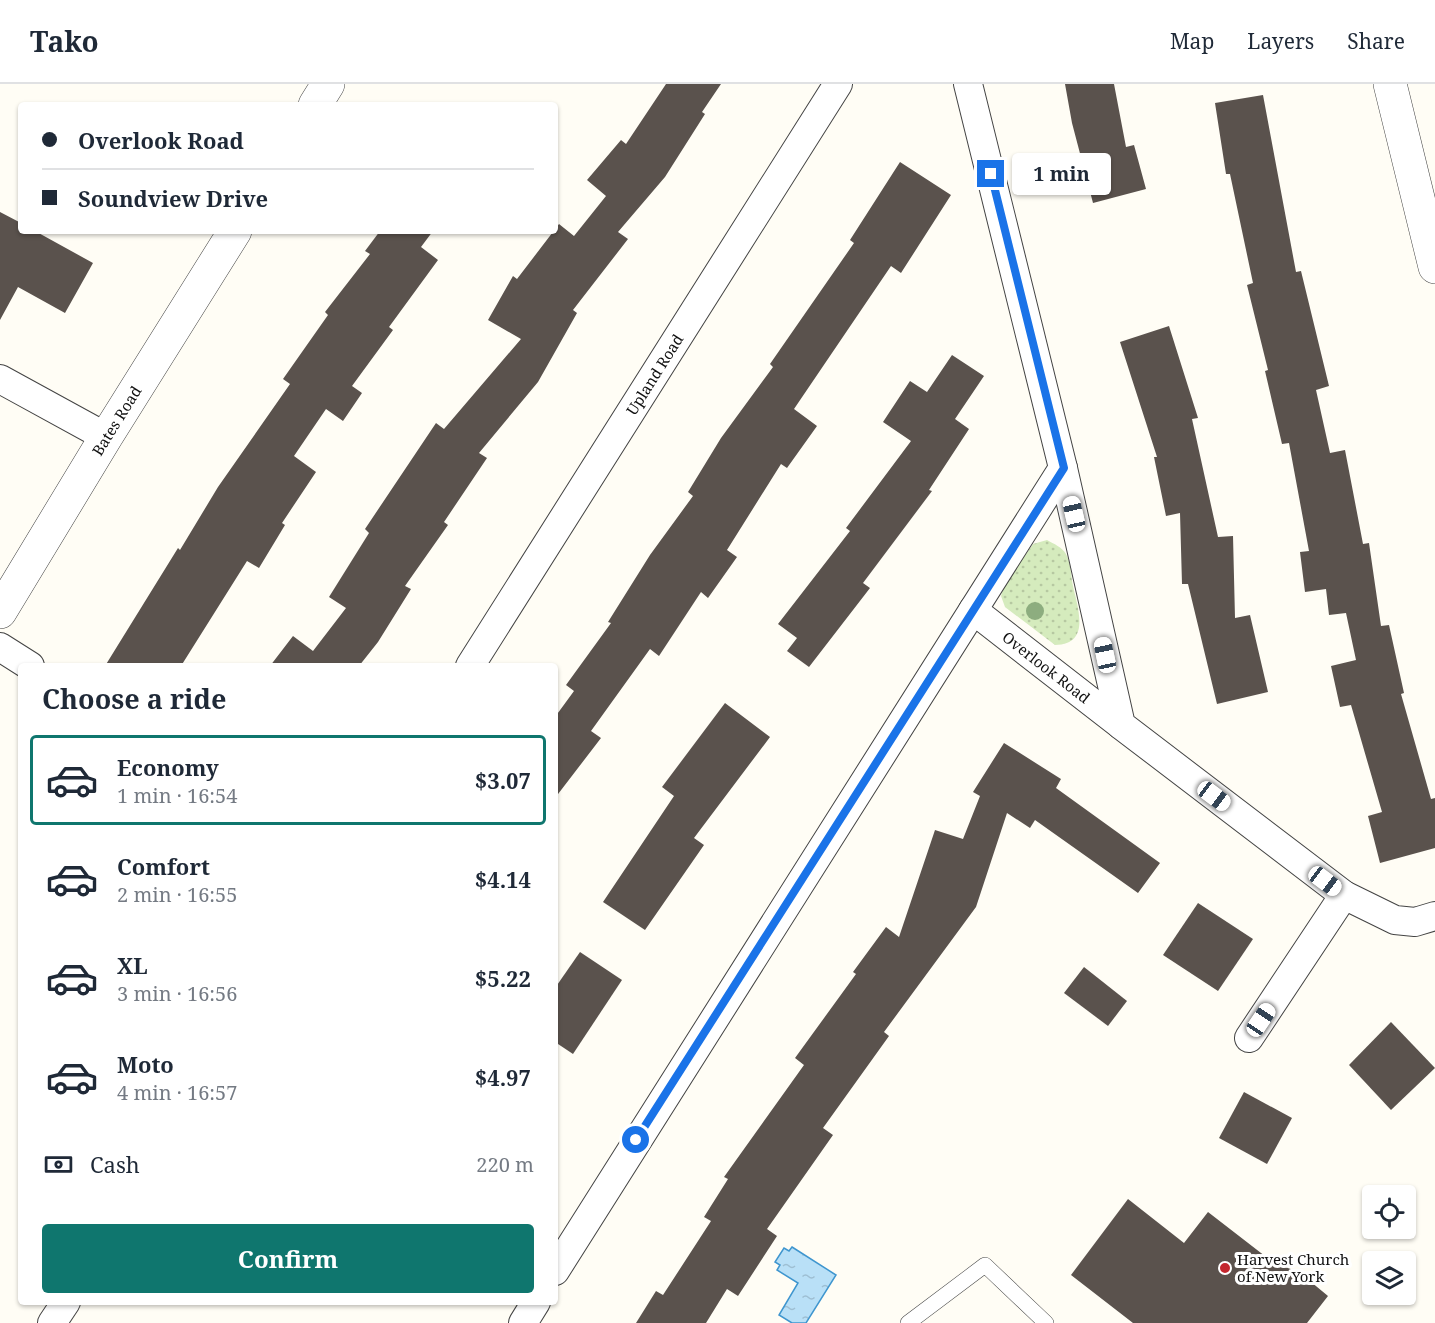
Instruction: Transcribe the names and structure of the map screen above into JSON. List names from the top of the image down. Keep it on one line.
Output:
{"streets":{"street":["Upland Road","Bates Road","Overlook Road"]},"places":["Harvest Church of New York"],"page":{"header":"Tako","nav":["Map","Layers","Share"],"banner":["Overlook Road","Soundview Drive"],"bubble":"1 min","heading":"Choose a ride","list":[{"name":"Economy","note":"1 min · 16:54","value":"$3.07"},{"name":"Comfort","note":"2 min · 16:55","value":"$4.14"},{"name":"XL","note":"3 min · 16:56","value":"$5.22"},{"name":"Moto","note":"4 min · 16:57","value":"$4.97"}],"pay":["Cash","220 m"],"buttons":"Confirm"}}
